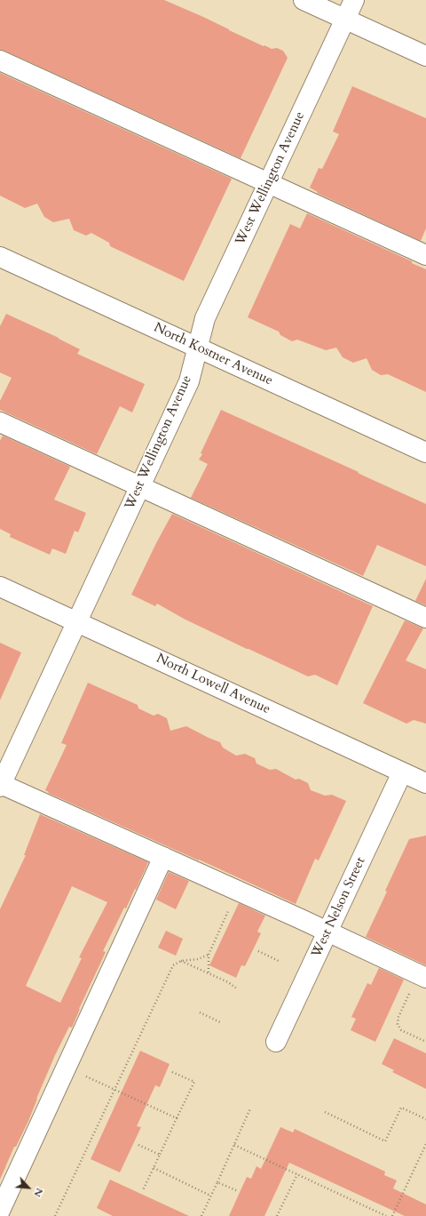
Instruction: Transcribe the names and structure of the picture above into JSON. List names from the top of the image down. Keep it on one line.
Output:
{"streets":{"street":["West Wellington Avenue","North Kostner Avenue","North Lowell Avenue","West Nelson Street"]},"crossings":[["West Wellington Avenue","North Kostner Avenue"],["West Wellington Avenue","North Lowell Avenue"],["North Lowell Avenue","West Nelson Street"]],"north":"bottom right"}
